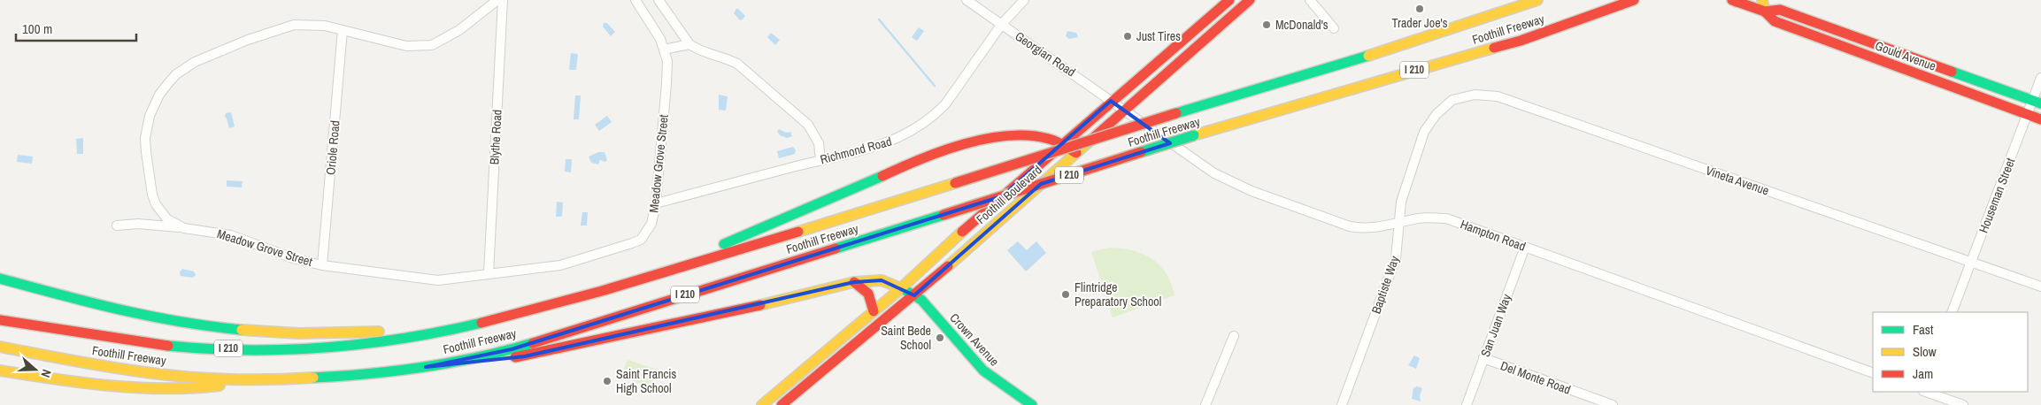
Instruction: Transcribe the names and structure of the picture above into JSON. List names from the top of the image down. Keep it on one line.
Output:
{"streets":{"main road":["Foothill Freeway","Gould Avenue","I 210","Foothill Boulevard","Crown Avenue"],"street":["Georgian Road","Blythe Road","Oriole Road","Richmond Road","Meadow Grove Street","Vineta Avenue","Houseman Street","Hampton Road","Baptiste Way","San Juan Way","Del Monte Road"]},"crossings":[["Foothill Freeway","Crown Avenue"],["Georgian Road","Richmond Road"],["Georgian Road","Foothill Boulevard"],["Georgian Road","Hampton Road"],["Gould Avenue","Houseman Street"],["Blythe Road","Meadow Grove Street"],["Oriole Road","Meadow Grove Street"],["Richmond Road","Meadow Grove Street"],["Vineta Avenue","Houseman Street"],["Vineta Avenue","Baptiste Way"],["Foothill Boulevard","Hampton Road"],["Foothill Boulevard","Crown Avenue"],["Hampton Road","Baptiste Way"],["Hampton Road","San Juan Way"],["San Juan Way","Del Monte Road"]],"places":["Trader Joe's","McDonald's","Just Tires","Flintridge Preparatory School","Saint Bede School","Saint Francis High School"],"legend":["Fast","Slow","Jam"],"scale_bar":"100 m","north":"right"}
